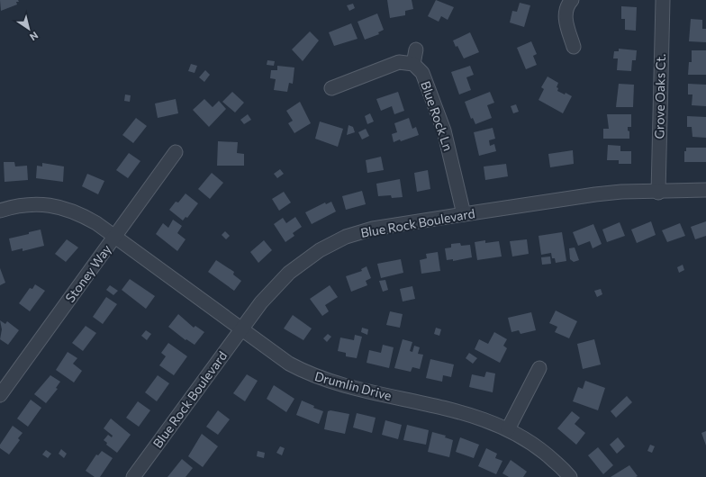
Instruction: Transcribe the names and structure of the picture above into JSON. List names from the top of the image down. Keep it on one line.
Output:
{"streets":{"street":["Grove Oaks Ct.","Blue Rock Ln","Blue Rock Boulevard","Stoney Way","Drumlin Drive"]},"crossings":[["Grove Oaks Ct.","Blue Rock Boulevard"],["Blue Rock Ln","Blue Rock Boulevard"],["Blue Rock Boulevard","Drumlin Drive"],["Stoney Way","Drumlin Drive"]],"north":"bottom right"}
